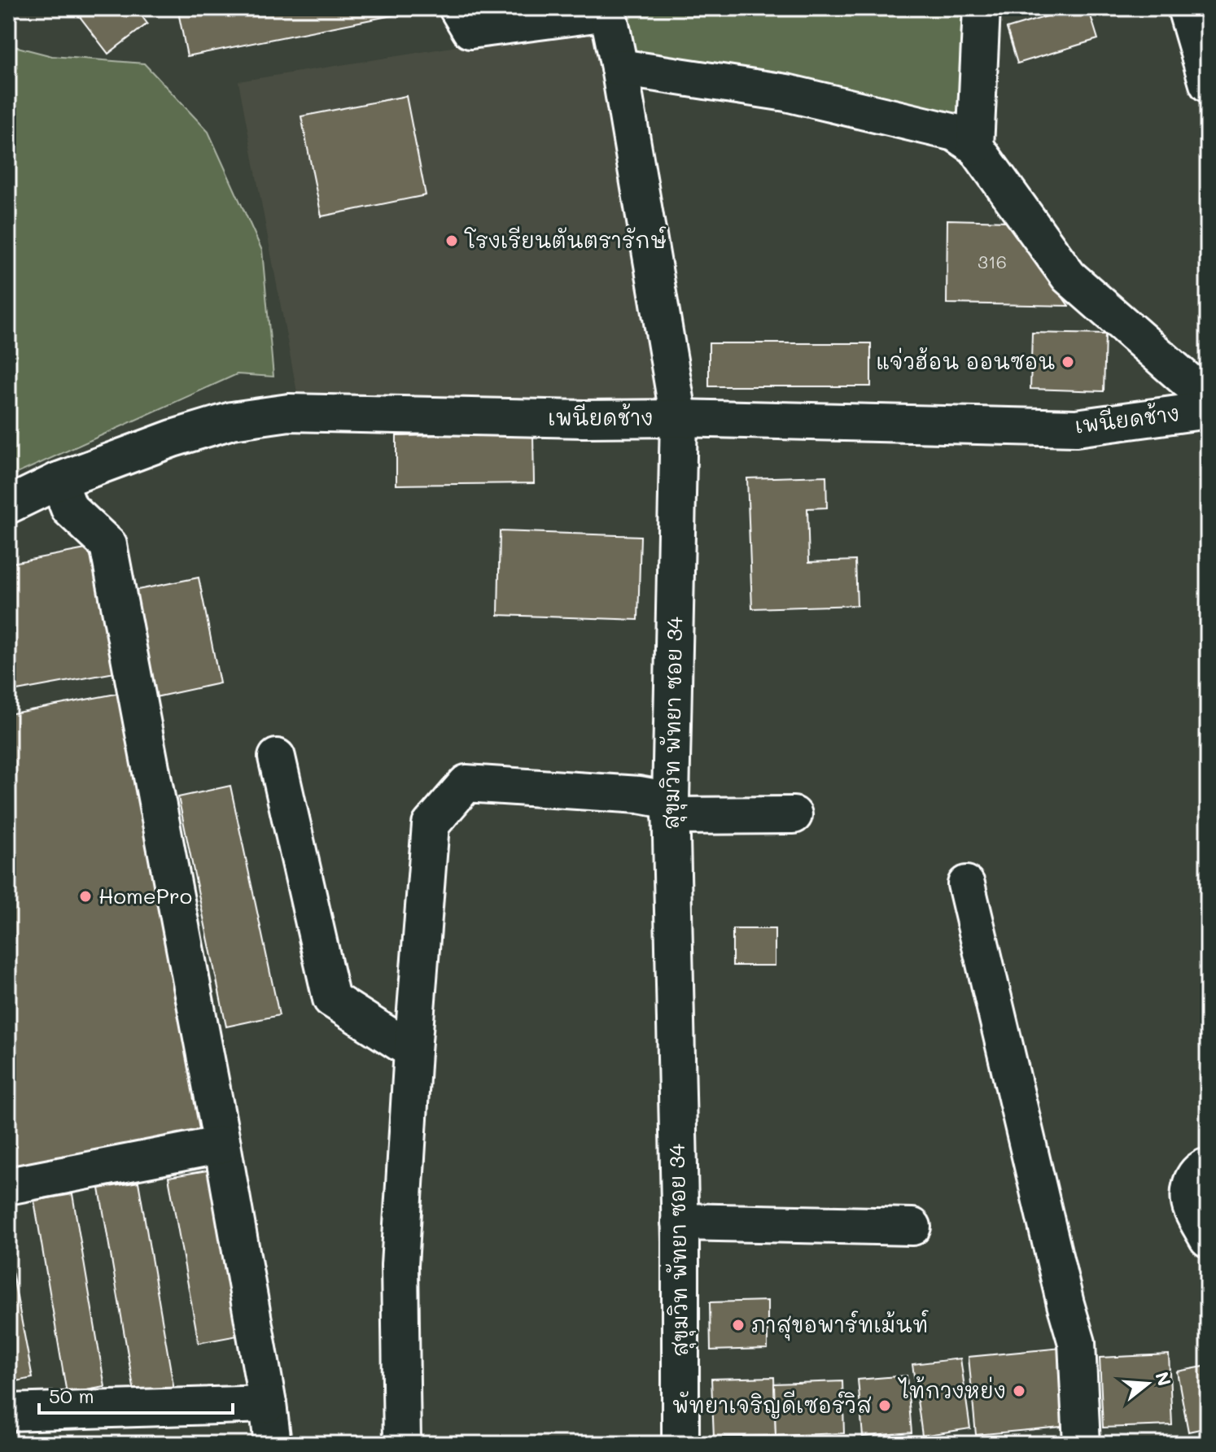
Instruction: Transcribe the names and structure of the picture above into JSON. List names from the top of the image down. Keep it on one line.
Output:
{"streets":{"street":["เพนียดช้าง","สุขุมวิท พัทยา ซอย 34"]},"crossings":[["เพนียดช้าง","สุขุมวิท พัทยา ซอย 34"]],"places":["โรงเรียนตันตรารักษ์","แจ่วฮ้อน ออนซอน","HomePro","ภาสุขอพาร์ทเม้นท์","ไท้กวงหย่ง","พัทยาเจริญดีเซอร์วิส"],"house_numbers":["316"],"scale_bar":"50 m","north":"right"}
